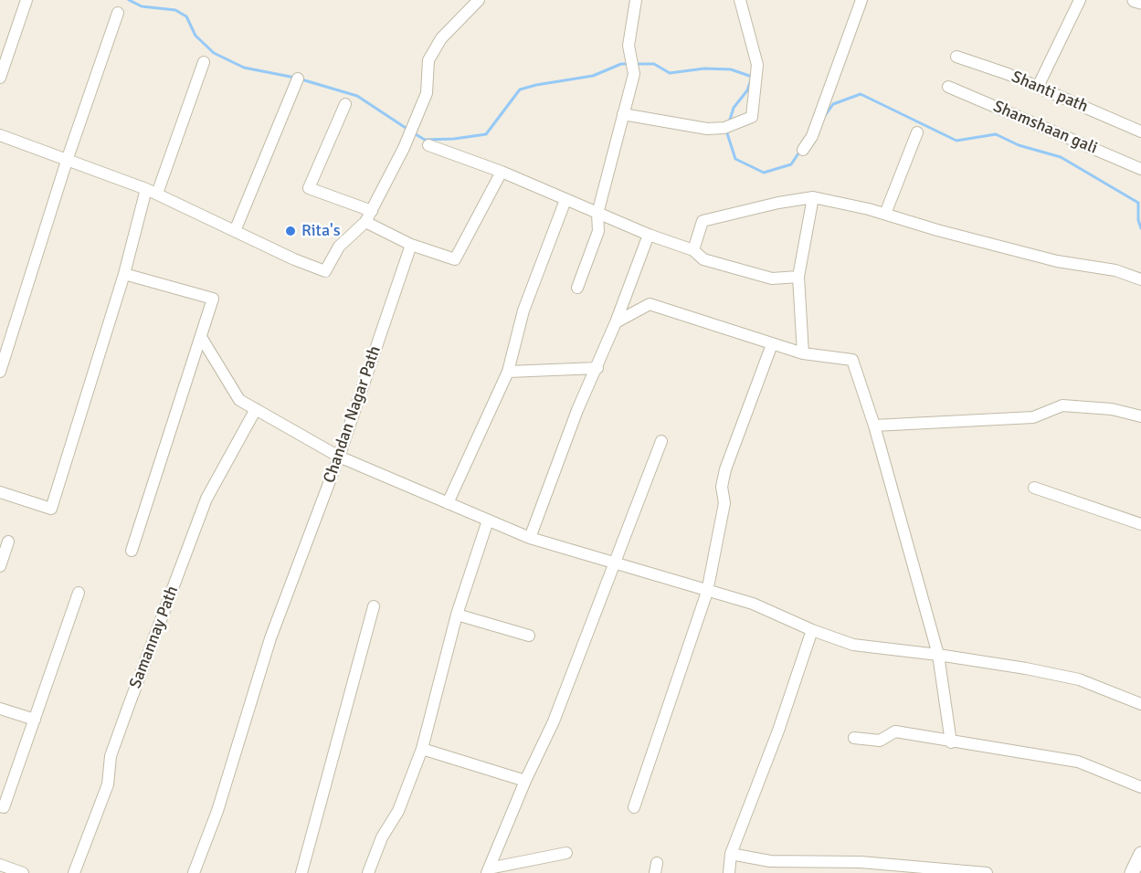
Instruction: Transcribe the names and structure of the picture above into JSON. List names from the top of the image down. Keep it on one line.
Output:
{"streets":{"street":["Shanti path","Shamshaan gali","Chandan Nagar Path","Samannay Path"]},"places":["Rita's"]}
